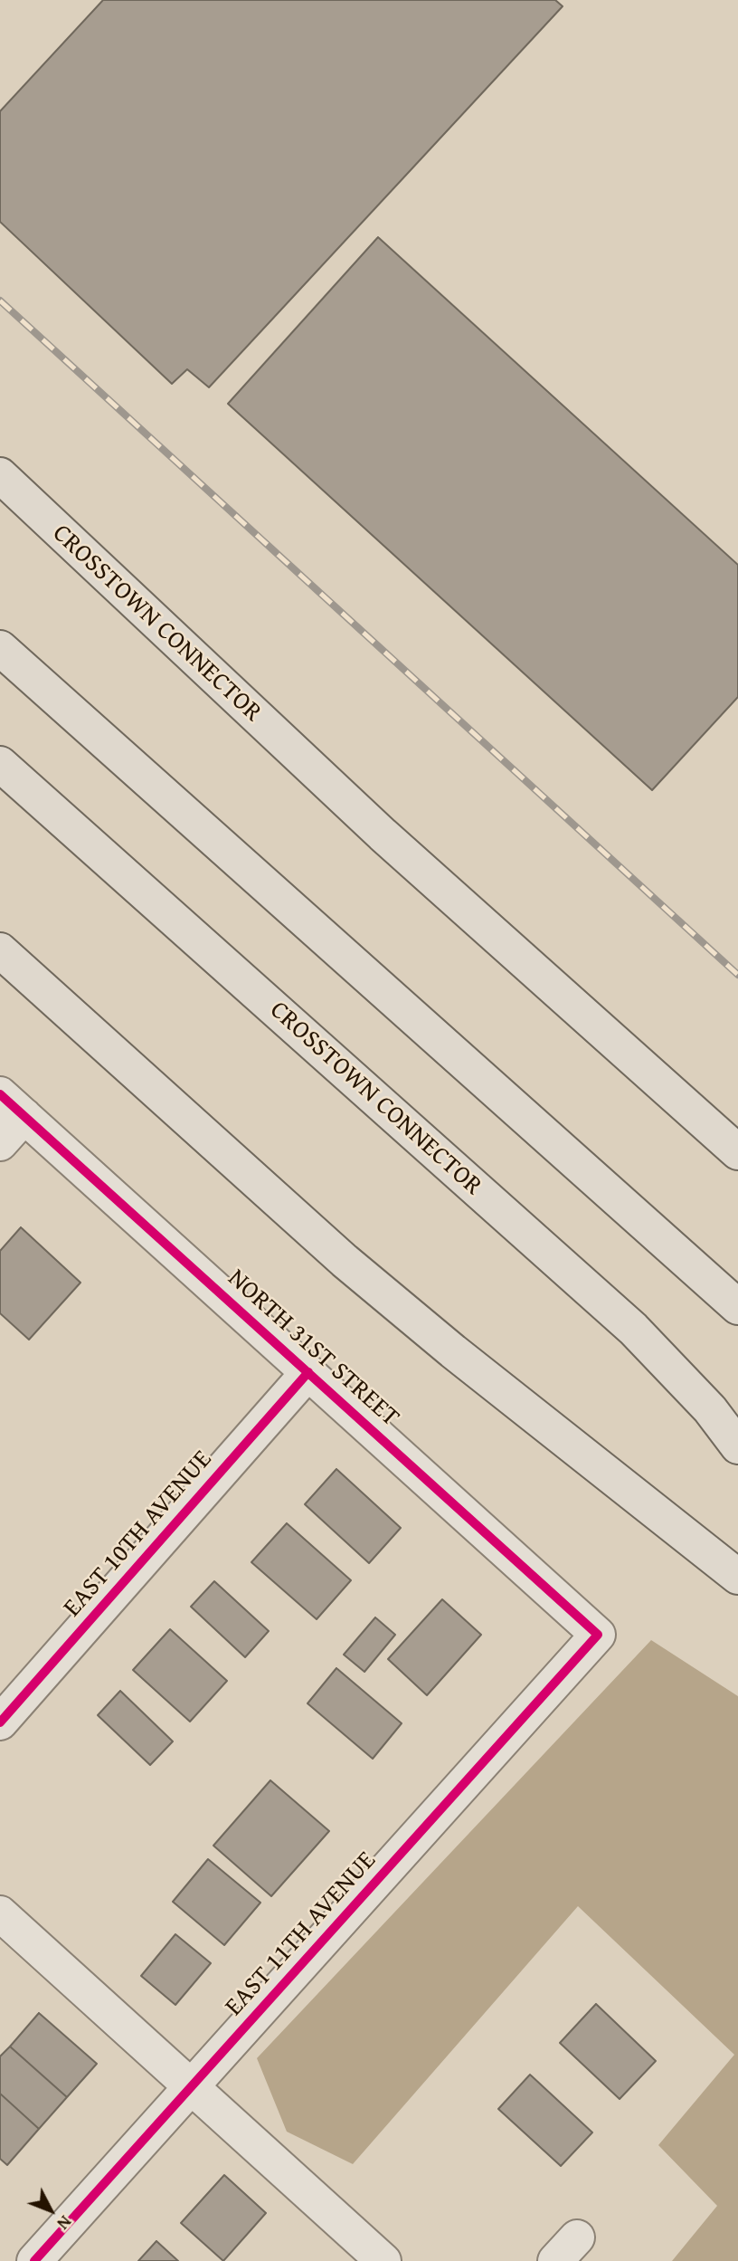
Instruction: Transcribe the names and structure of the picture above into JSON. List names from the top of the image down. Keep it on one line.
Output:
{"streets":{"highway":["CROSSTOWN CONNECTOR"],"street":["NORTH 31ST STREET","EAST 10TH AVENUE","EAST 11TH AVENUE"]},"crossings":[["NORTH 31ST STREET","EAST 10TH AVENUE"],["NORTH 31ST STREET","EAST 11TH AVENUE"]],"north":"bottom right"}
